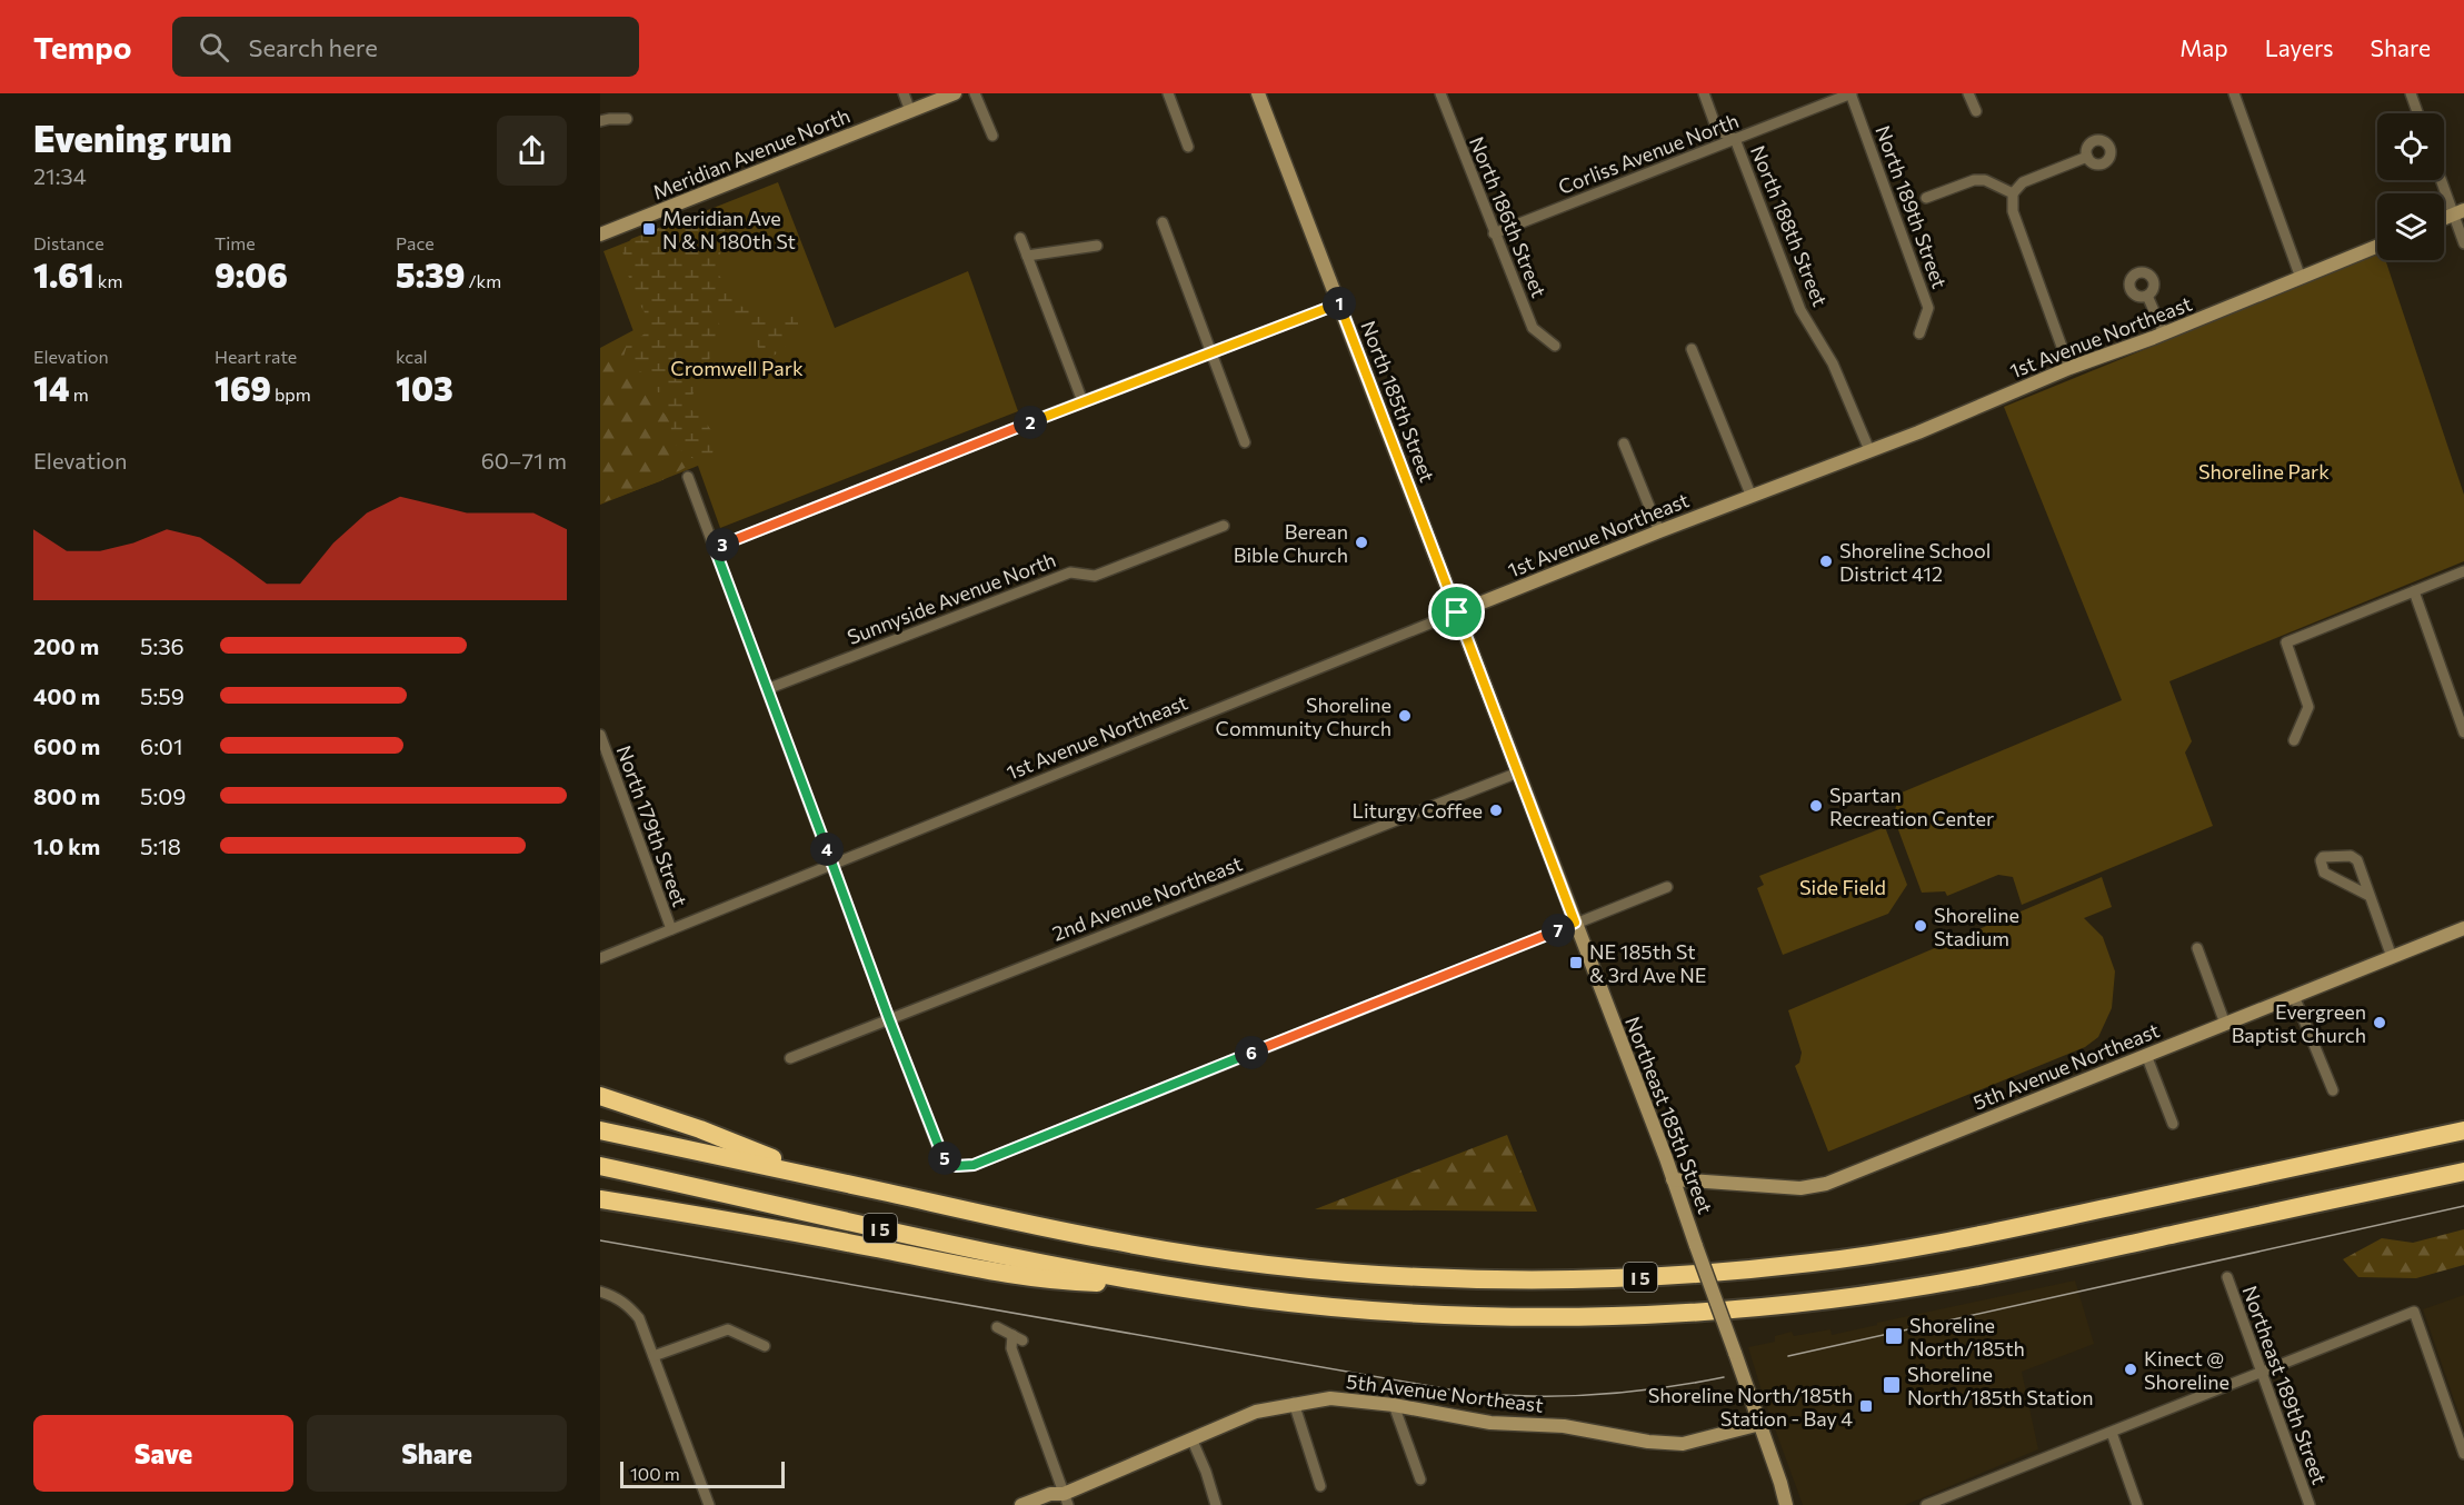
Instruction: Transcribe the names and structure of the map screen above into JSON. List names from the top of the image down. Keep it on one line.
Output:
{"streets":{"highway":["I 5"],"street":["Meridian Avenue North","Corliss Avenue North","North 189th Street","North 186th Street","North 188th Street","1st Avenue Northeast","North 185th Street","Sunnyside Avenue North","North 179th Street","2nd Avenue Northeast","5th Avenue Northeast","Northeast 185th Street","Northeast 189th Street"]},"crossings":[["Corliss Avenue North","North 189th Street"],["Corliss Avenue North","North 186th Street"],["Corliss Avenue North","North 188th Street"],["North 188th Street","1st Avenue Northeast"],["1st Avenue Northeast","North 185th Street"],["1st Avenue Northeast","North 179th Street"],["1st Avenue Northeast","Northeast 185th Street"],["North 185th Street","Northeast 185th Street"],["2nd Avenue Northeast","Northeast 185th Street"],["5th Avenue Northeast","Northeast 185th Street"]],"parks":["Cromwell Park","Shoreline Park","Side Field"],"places":{"transit":["Meridian Ave N & N 180th St","NE 185th St & 3rd Ave NE","Shoreline North/185th","Shoreline North/185th Station","Shoreline North/185th Station - Bay 4"],"other":["Berean Bible Church","Shoreline School District 412","Shoreline Community Church","Spartan Recreation Center","Liturgy Coffee","Shoreline Stadium","Evergreen Baptist Church","Kinect @ Shoreline"]},"scale_bar":"100 m","page":{"header":"Tempo","search":"Search here","nav":["Map","Layers","Share"],"heading":["Evening run","21:34"],"stats":[["Distance","1.61 km"],["Time","9:06"],["Pace","5:39 /km"],["Elevation","14 m"],["Heart rate","169 bpm"],["kcal","103"]],"pins":["1","2","3","4","7","6","5"],"chart":["Elevation","60–71 m"],"list":[{"name":"200 m","note":"5:36"},{"name":"400 m","note":"5:59"},{"name":"600 m","note":"6:01"},{"name":"800 m","note":"5:09"},{"name":"1.0 km","note":"5:18"}],"buttons":["Save","Share"],"scale":"100 m"}}
